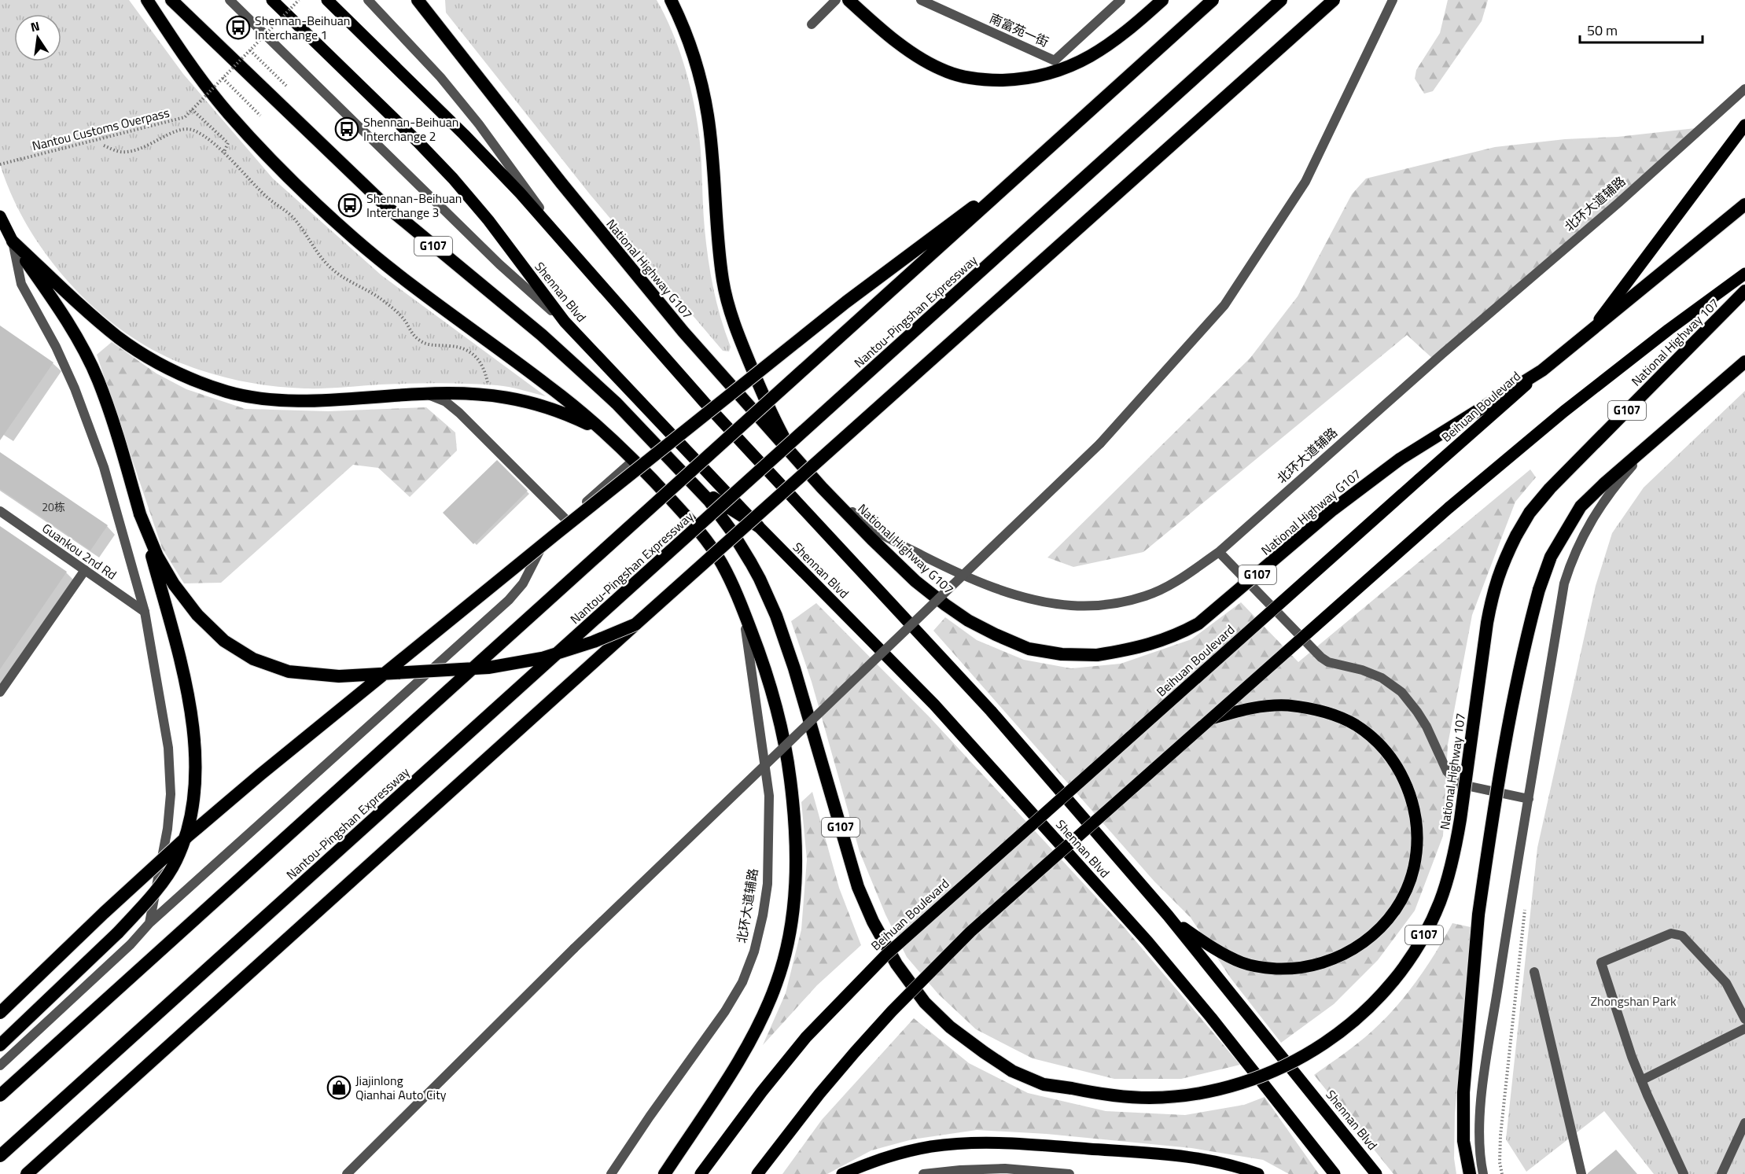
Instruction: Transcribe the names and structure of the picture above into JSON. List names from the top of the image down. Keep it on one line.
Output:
{"streets":{"highway":["G107","National Highway G107","Nantou-Pingshan Expressway","National Highway 107","Beihuan Boulevard"],"main road":["Shennan Blvd"],"street":["南富苑一街","北环大道辅路","Guankou 2nd Rd"],"path":["Nantou Customs Overpass"]},"crossings":[["北环大道辅路","National Highway G107"],["G107","National Highway 107"],["National Highway G107","Beihuan Boulevard"]],"parks":["Zhongshan Park"],"places":{"bus stop":["Shennan-Beihuan Interchange 1","Shennan-Beihuan Interchange 2","Shennan-Beihuan Interchange 3"],"shop":["Jiajinlong Qianhai Auto City"]},"house_numbers":["20栋"],"scale_bar":"50 m","north":"top"}
